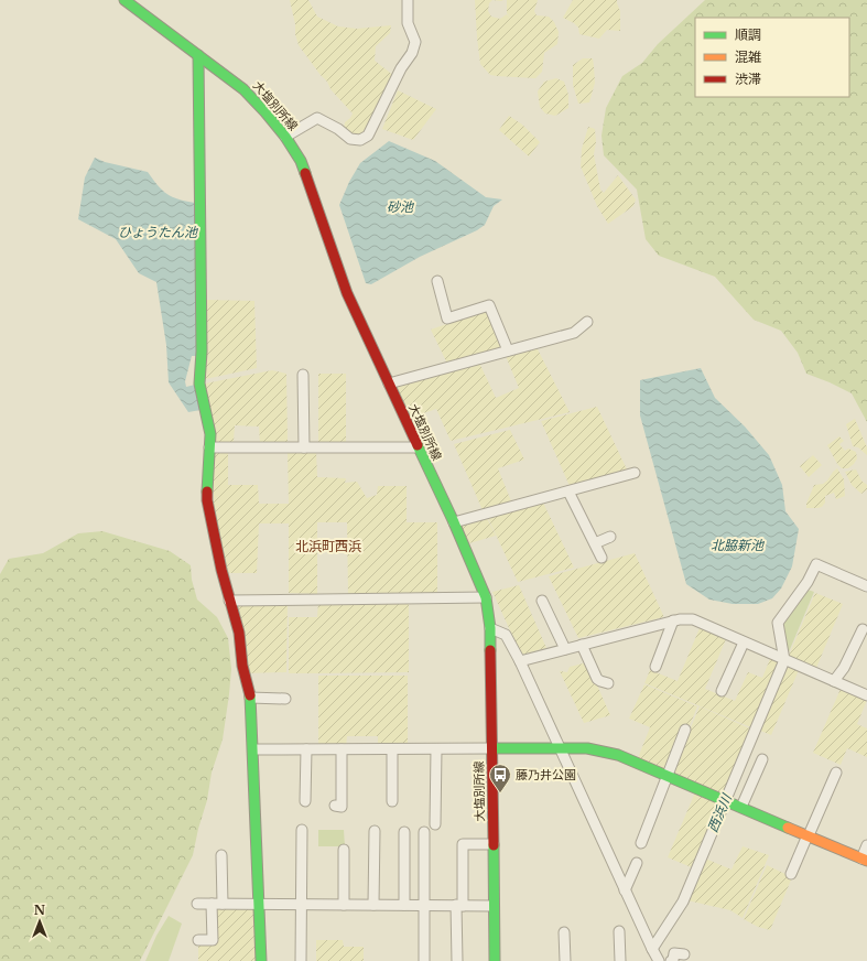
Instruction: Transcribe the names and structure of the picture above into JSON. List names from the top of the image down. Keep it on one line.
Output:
{"streets":{"street":["大塩別所線"]},"districts":["北浜町西浜"],"water":["砂池","ひょうたん池","北脇新池","西浜川"],"places":{"bus stop":["藤乃井公園"]},"legend":["順調","混雑","渋滞"],"north":"top"}
